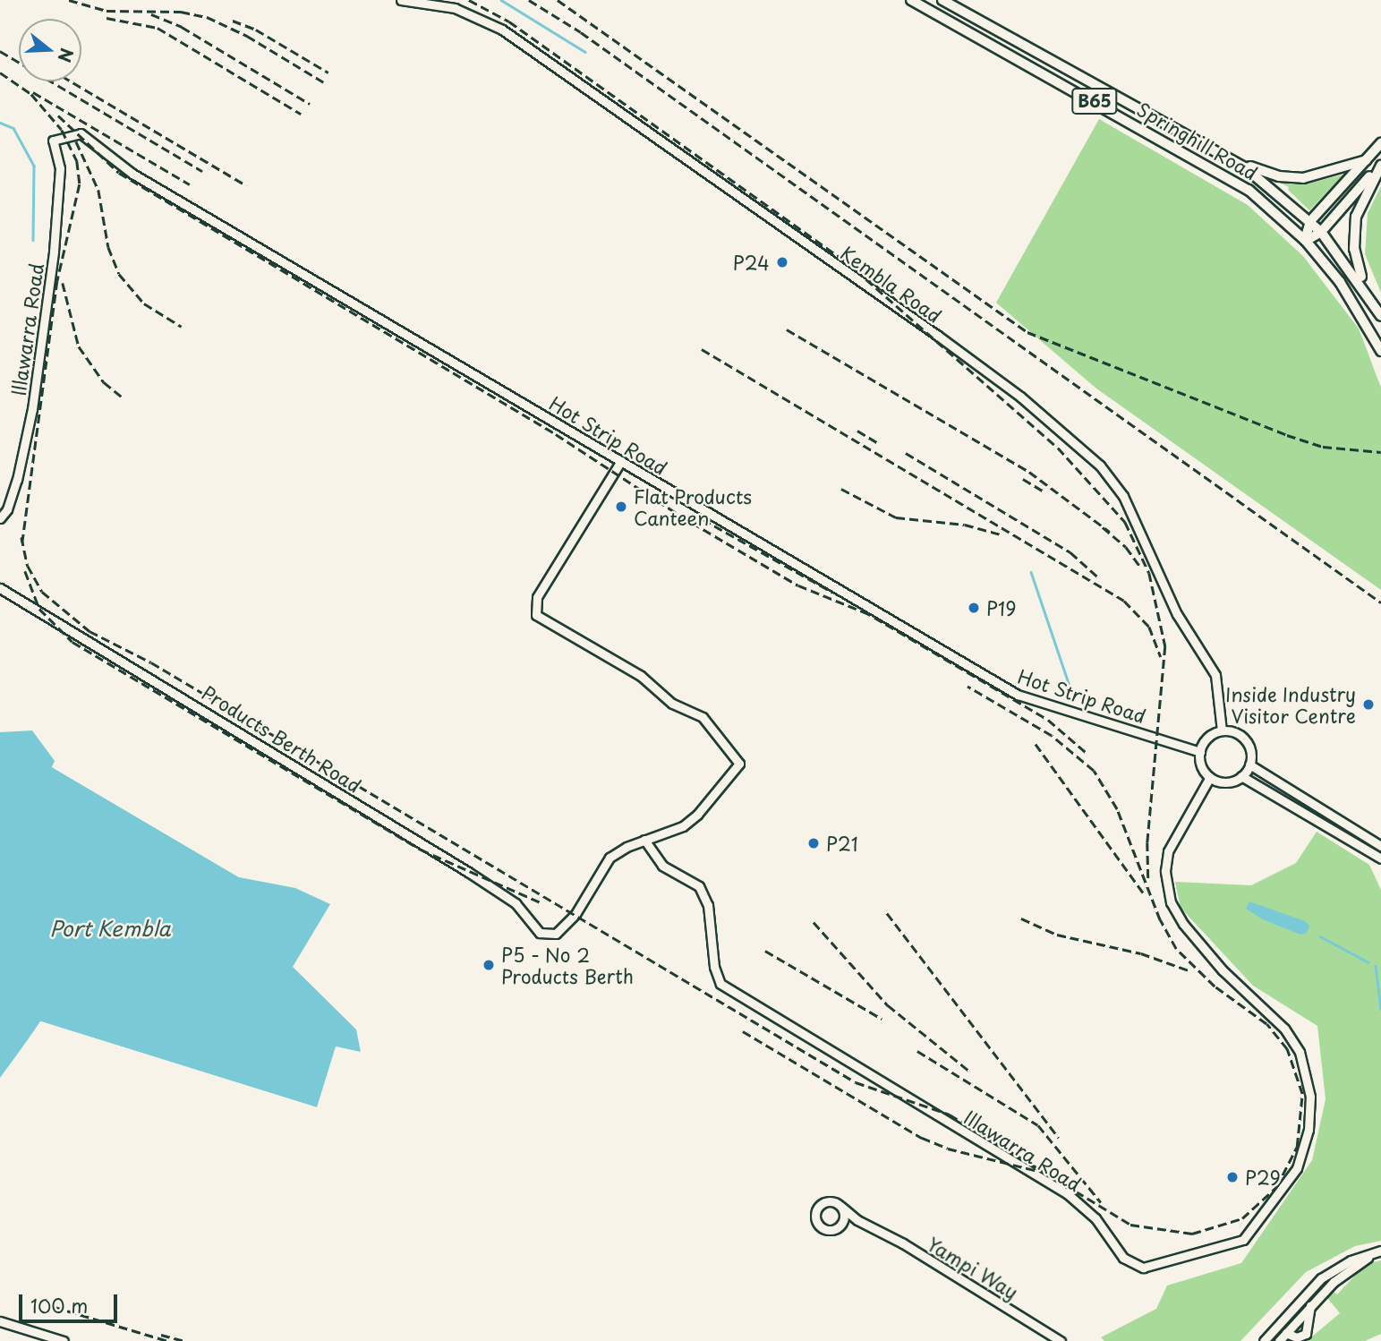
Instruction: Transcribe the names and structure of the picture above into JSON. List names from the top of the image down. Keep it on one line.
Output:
{"streets":{"main road":["B65","Springhill Road"],"street":["Kembla Road","Illawarra Road","Hot Strip Road","Products Berth Road","Yampi Way"]},"crossings":[["Kembla Road","Illawarra Road"],["Kembla Road","Hot Strip Road"],["Illawarra Road","Hot Strip Road"],["Illawarra Road","Products Berth Road"]],"water":["Port Kembla"],"places":["P24","Flat Products Canteen","P19","Inside Industry Visitor Centre","P21","P5 - No 2 Products Berth","P29"],"scale_bar":"100 m","north":"right"}
